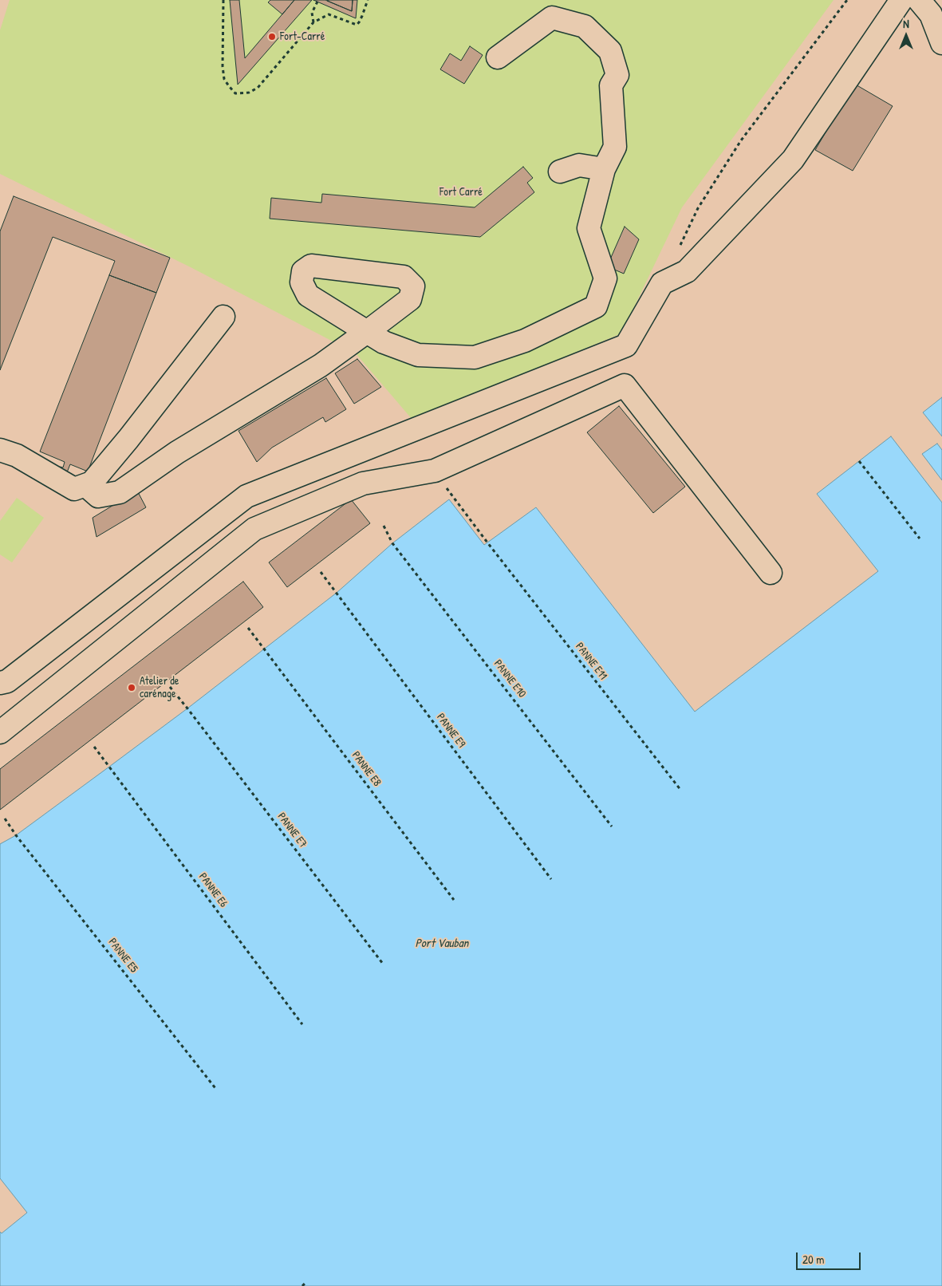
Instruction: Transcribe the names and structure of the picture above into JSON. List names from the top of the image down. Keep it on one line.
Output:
{"streets":{"path":["PANNE E11","PANNE E10","PANNE E9","PANNE E8","PANNE E7","PANNE E6","PANNE E5"]},"water":["Port Vauban"],"parks":["Fort Carré"],"places":["Fort-Carré","Atelier de carénage"],"scale_bar":"20 m","north":"top"}
